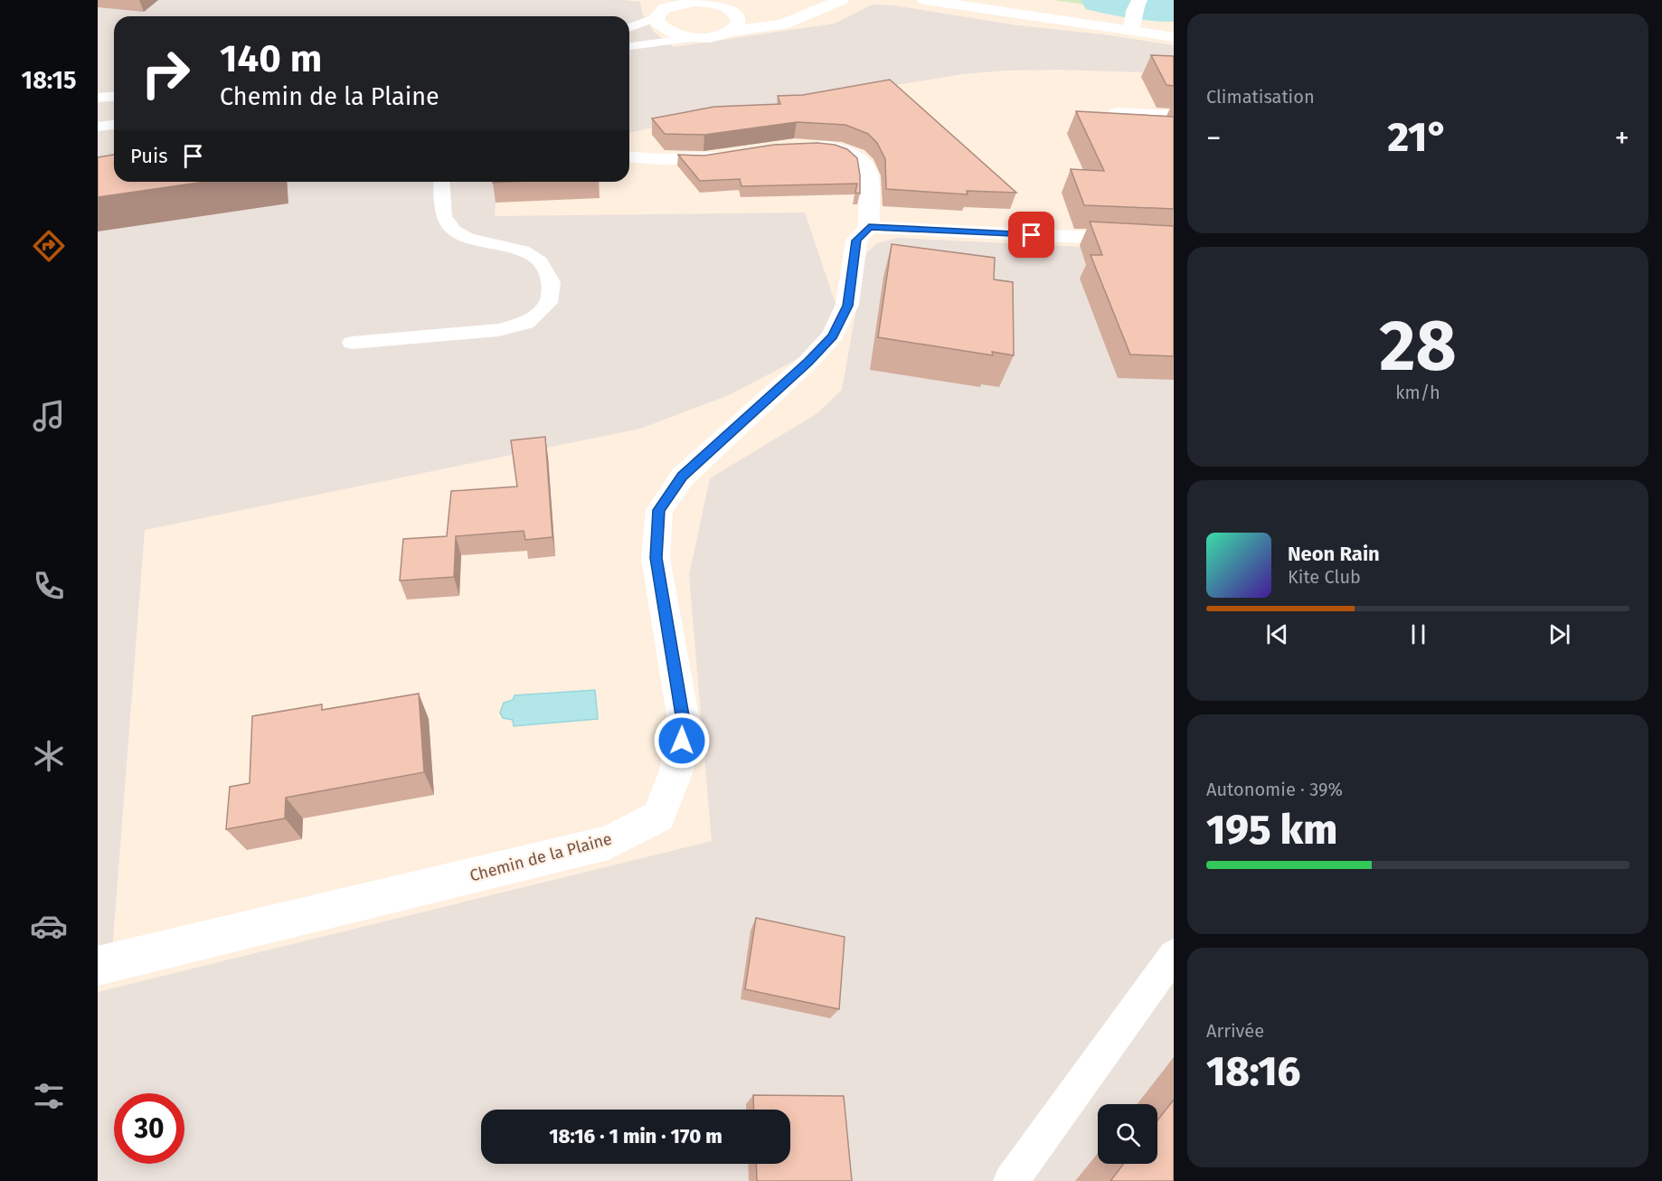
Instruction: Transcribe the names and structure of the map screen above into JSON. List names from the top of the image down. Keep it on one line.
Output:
{"streets":{"street":["Chemin de la Plaine"]},"page":{"tabs":"18:15","tile":["Climatisation",["28","km/h"],["Autonomie · 39%","195 km"],["Arrivée","18:16"]],"turn":["140 m","Chemin de la Plaine"],"heat":["−","21°","+"],"then":"Puis","song":["Neon Rain","Kite Club"],"limit":"30","trip":"18:16 · 1 min · 170 m"}}
